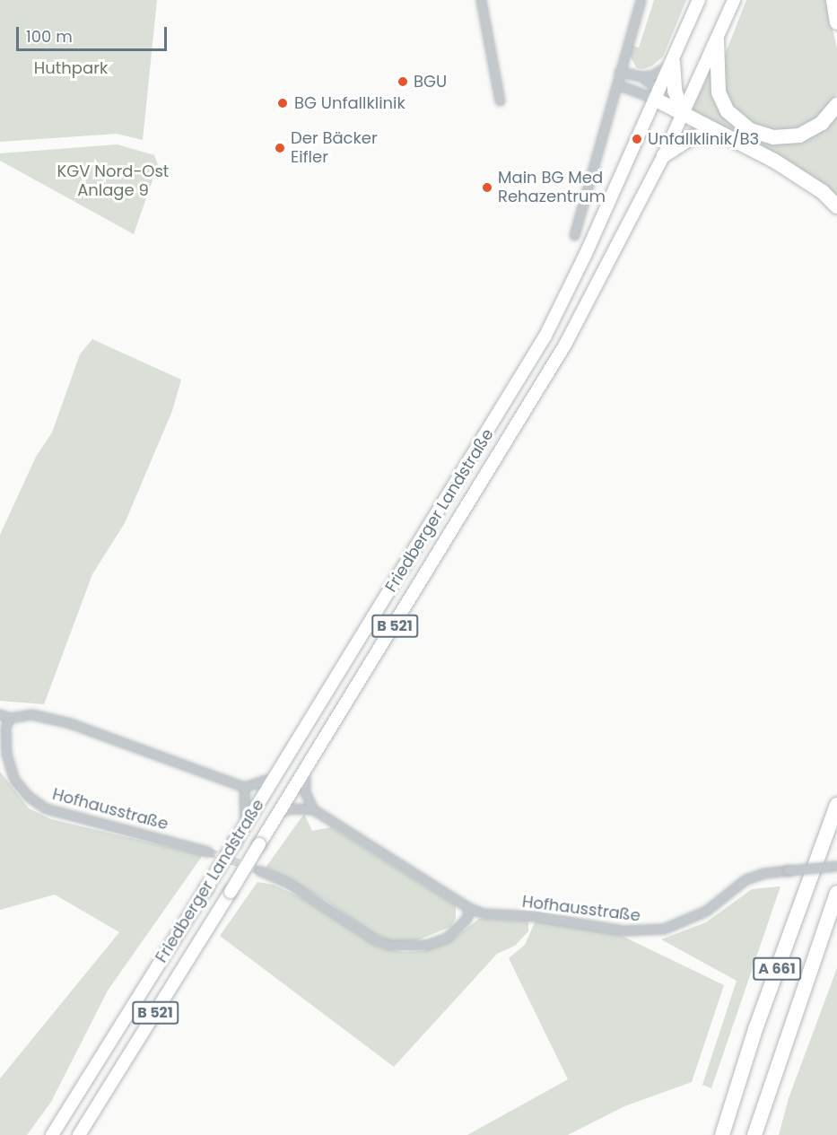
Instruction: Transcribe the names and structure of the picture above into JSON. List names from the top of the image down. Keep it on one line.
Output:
{"streets":{"highway":["A 661"],"main road":["Friedberger Landstraße","B 521"],"street":["Hofhausstraße"]},"parks":["Huthpark","KGV Nord-Ost Anlage 9"],"places":["BGU","BG Unfallklinik","Unfallklinik/B3","Der Bäcker Eifler","Main BG Med Rehazentrum"],"scale_bar":"100 m"}
